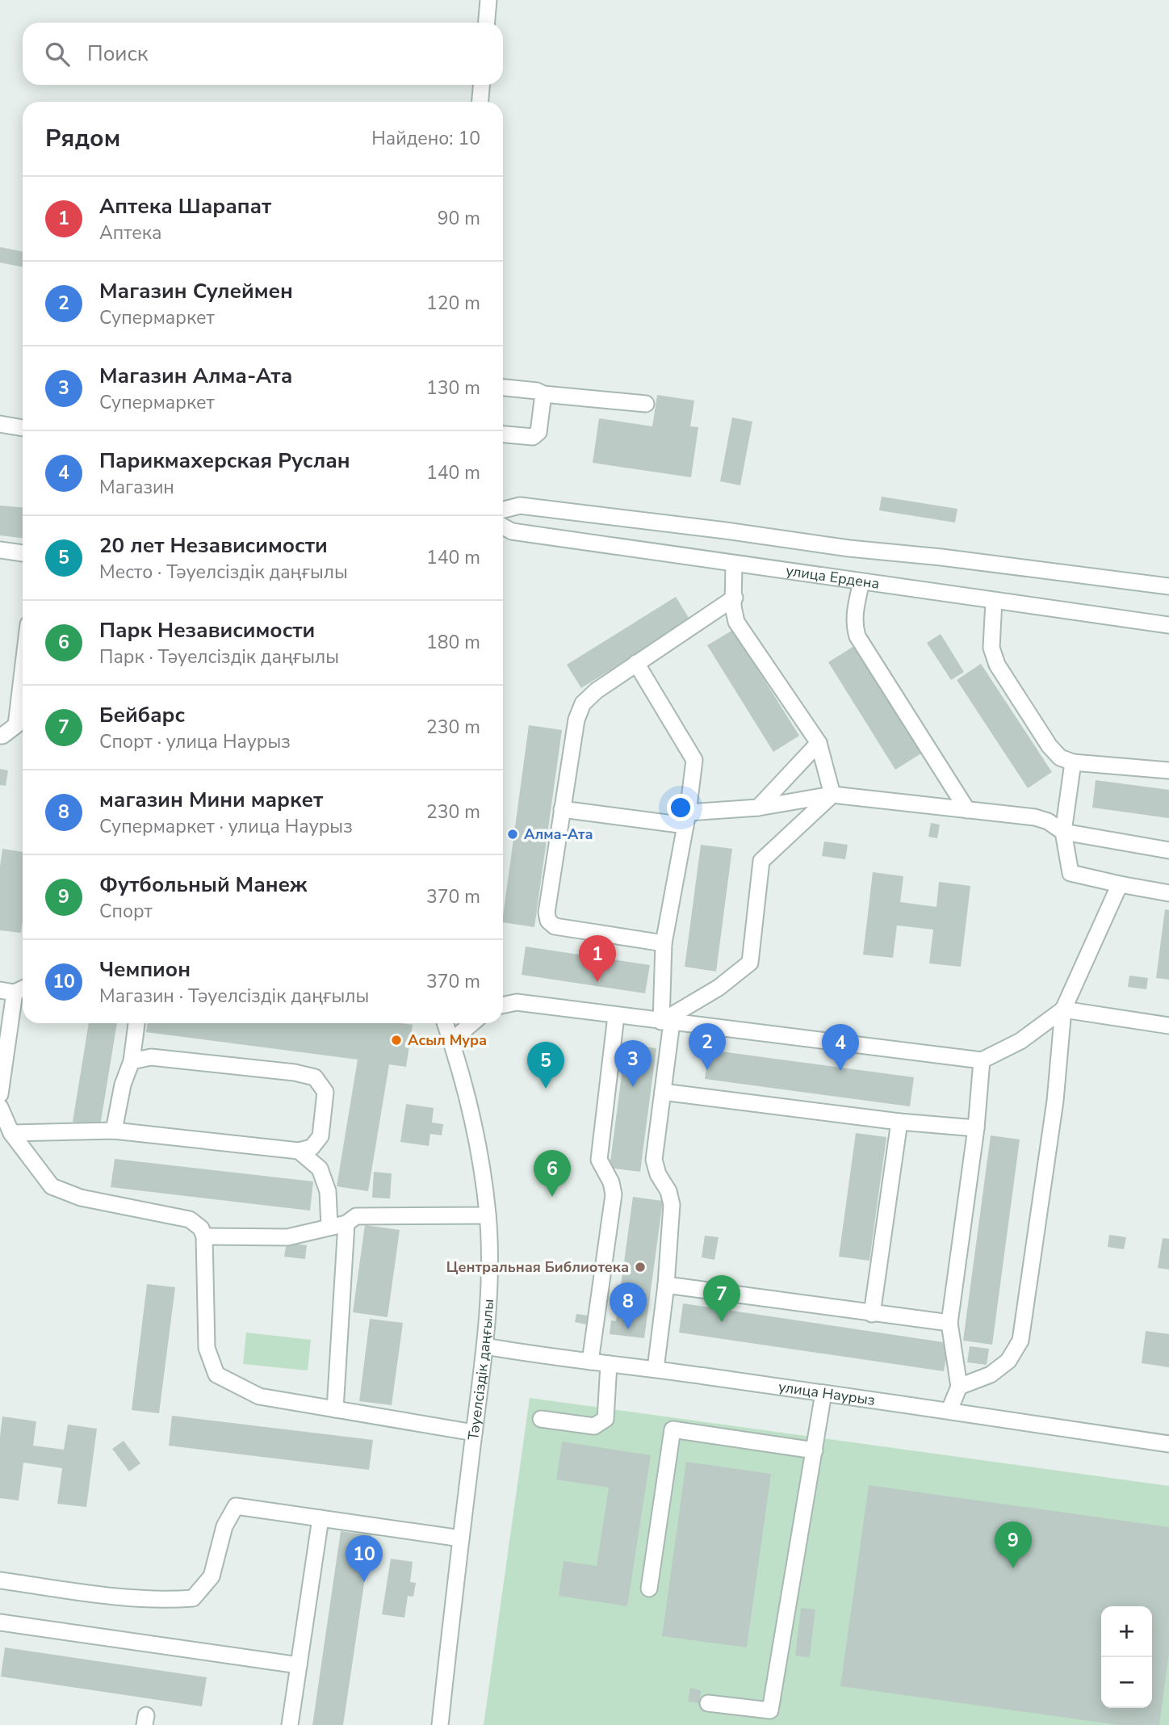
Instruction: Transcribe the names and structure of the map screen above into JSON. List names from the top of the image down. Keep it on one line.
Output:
{"streets":{"street":["улица Ердена","Тәуелсіздік даңғылы","улица Наурыз"]},"crossings":[["Тәуелсіздік даңғылы","улица Наурыз"]],"places":["Алма-Ата","Асыл Мура","Центральная Библиотека"],"page":{"search":"Поиск","heading":["Рядом","Найдено: 10"],"list":[{"mark":"1","name":"Аптека Шарапат","note":"Аптека","value":"90 m"},{"mark":"2","name":"Магазин Сулеймен","note":"Супермаркет","value":"120 m"},{"mark":"3","name":"Магазин Алма-Ата","note":"Супермаркет","value":"130 m"},{"mark":"4","name":"Парикмахерская Руслан","note":"Магазин","value":"140 m"},{"mark":"5","name":"20 лет Независимости","note":"Место · Тәуелсіздік даңғылы","value":"140 m"},{"mark":"6","name":"Парк Независимости","note":"Парк · Тәуелсіздік даңғылы","value":"180 m"},{"mark":"7","name":"Бейбарс","note":"Спорт · улица Наурыз","value":"230 m"},{"mark":"8","name":"магазин Мини маркет","note":"Супермаркет · улица Наурыз","value":"230 m"},{"mark":"9","name":"Футбольный Манеж","note":"Спорт","value":"370 m"},{"mark":"10","name":"Чемпион","note":"Магазин · Тәуелсіздік даңғылы","value":"370 m"}],"pins":["1","2","4","3","5","6","7","8","9","10"],"map_buttons":["+","−"]}}
